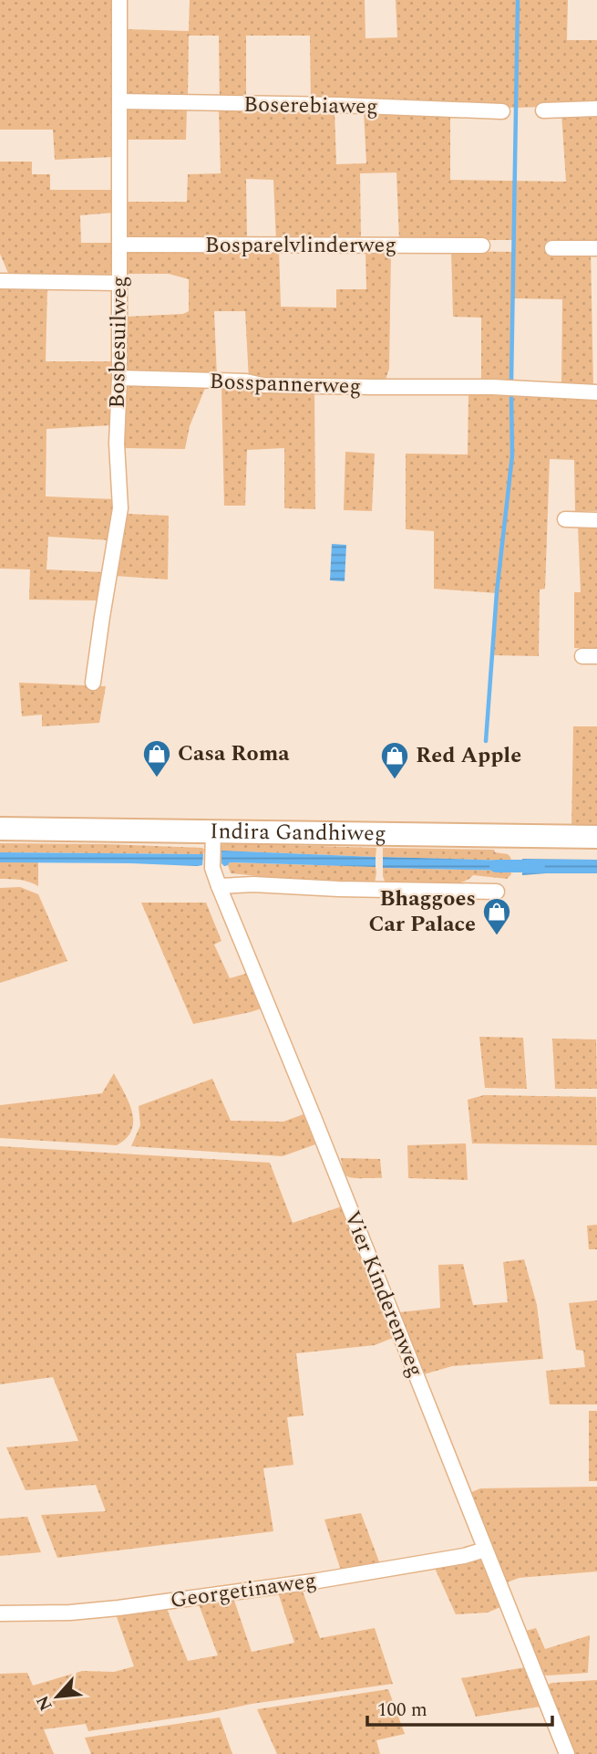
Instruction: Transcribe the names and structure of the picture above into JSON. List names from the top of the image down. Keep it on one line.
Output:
{"streets":{"main road":["Indira Gandhiweg"],"street":["Boserebiaweg","Bosparelvlinderweg","Bosbesuilweg","Bosspannerweg","Vier Kinderenweg","Georgetinaweg"]},"crossings":[["Boserebiaweg","Bosbesuilweg"],["Bosparelvlinderweg","Bosbesuilweg"],["Bosbesuilweg","Bosspannerweg"],["Indira Gandhiweg","Vier Kinderenweg"],["Vier Kinderenweg","Georgetinaweg"]],"places":{"shop":["Casa Roma","Red Apple","Bhaggoes Car Palace"]},"scale_bar":"100 m","north":"bottom left"}
